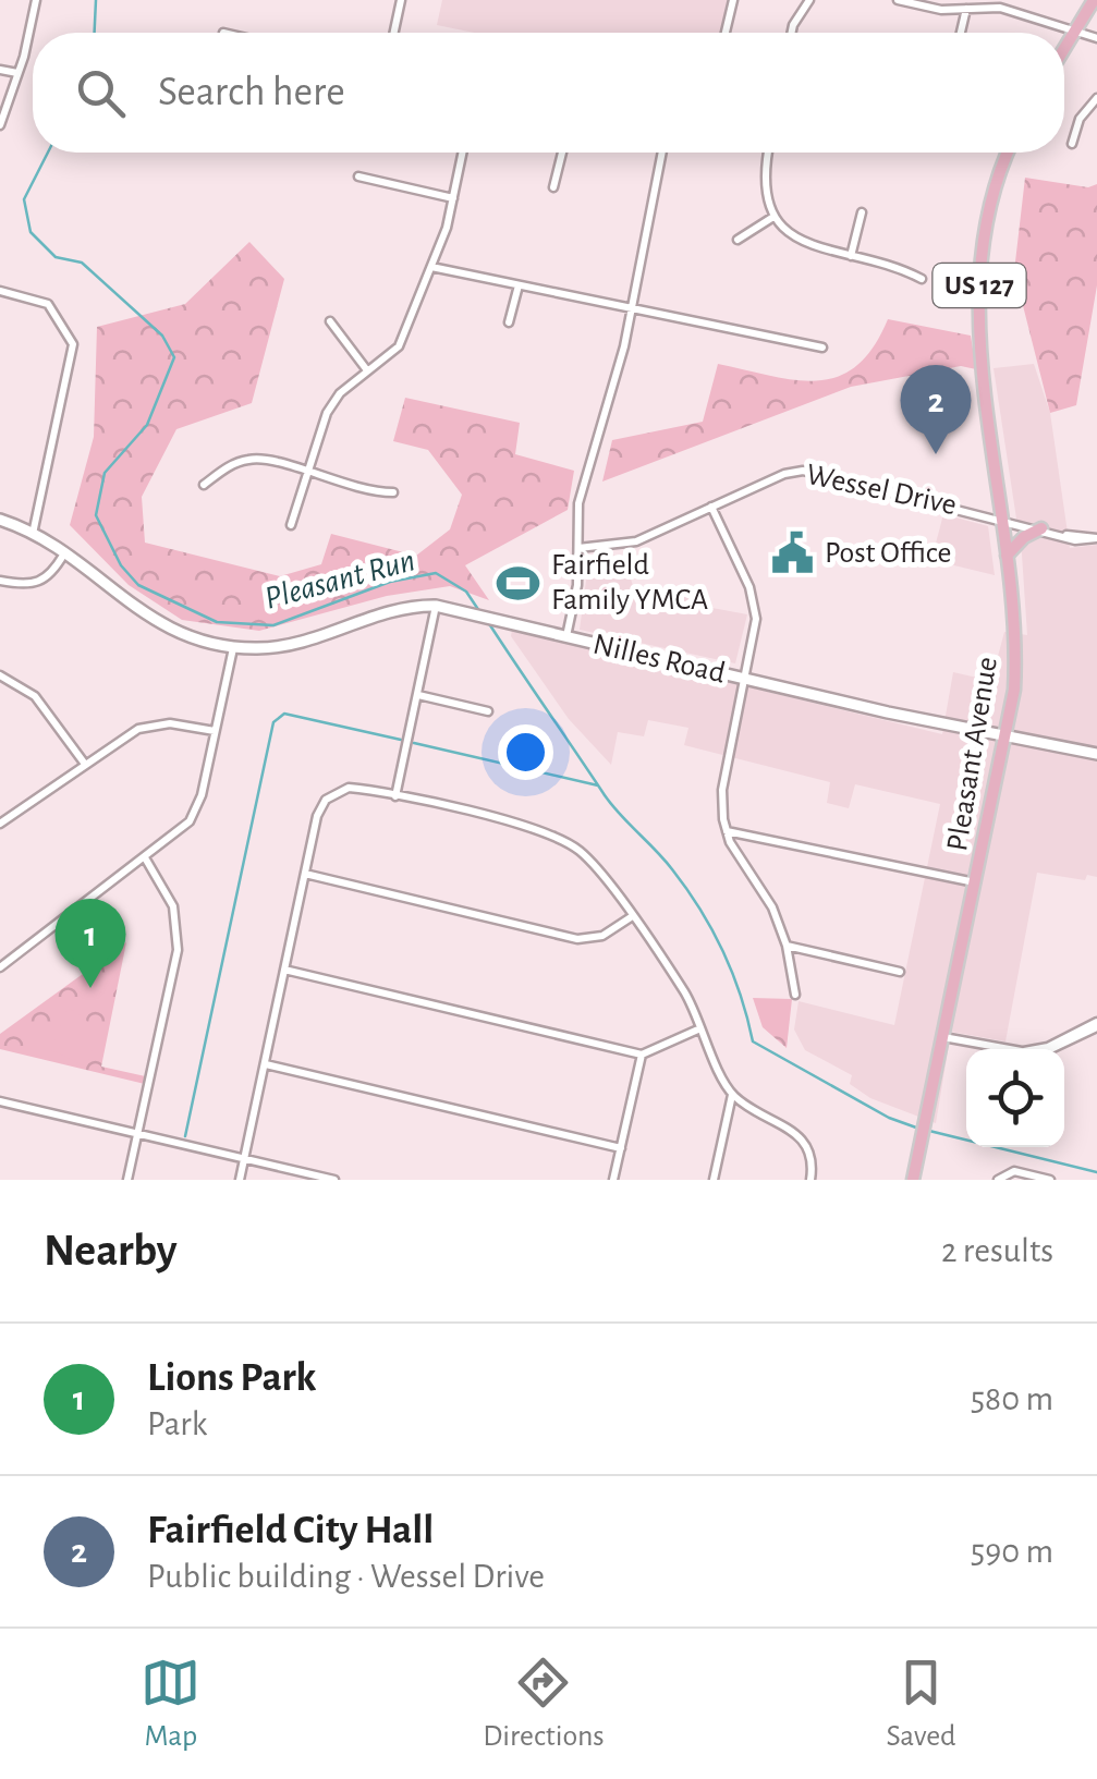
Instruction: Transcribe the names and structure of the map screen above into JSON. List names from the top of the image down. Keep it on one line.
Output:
{"streets":{"main road":["US 127","Pleasant Avenue"],"street":["Wessel Drive","Nilles Road"]},"crossings":[["Wessel Drive","Pleasant Avenue"],["Nilles Road","Pleasant Avenue"]],"water":["Pleasant Run"],"places":{"public building":["Post Office"],"sports":["Fairfield Family YMCA"]},"page":{"search":"Search here","pins":["2","1"],"heading":["Nearby","2 results"],"list":[{"mark":"1","name":"Lions Park","note":"Park","value":"580 m"},{"mark":"2","name":"Fairfield City Hall","note":"Public building · Wessel Drive","value":"590 m"}],"nav":["Map","Directions","Saved"]}}
